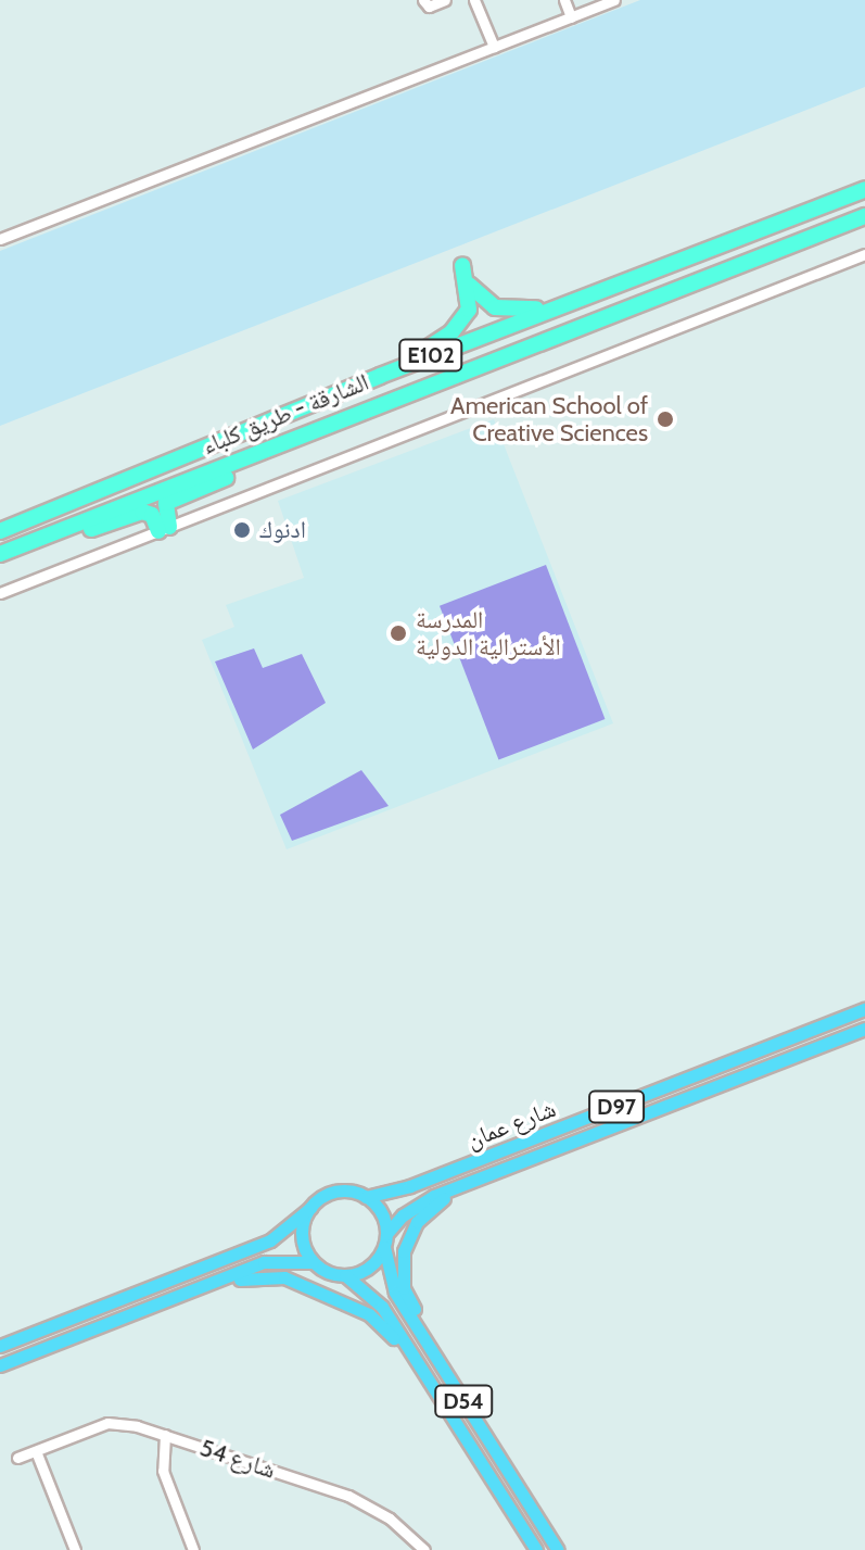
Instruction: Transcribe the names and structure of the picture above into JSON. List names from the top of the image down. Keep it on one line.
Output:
{"streets":{"highway":["E102","الشارقة - طريق كلباء"],"main road":["D97","شارع عمان","D54"],"street":["شارع 54"]},"crossings":[["شارع عمان","D54"]],"places":["American School of Creative Sciences","ادنوك","المدرسة الأسترالية الدولية"]}
